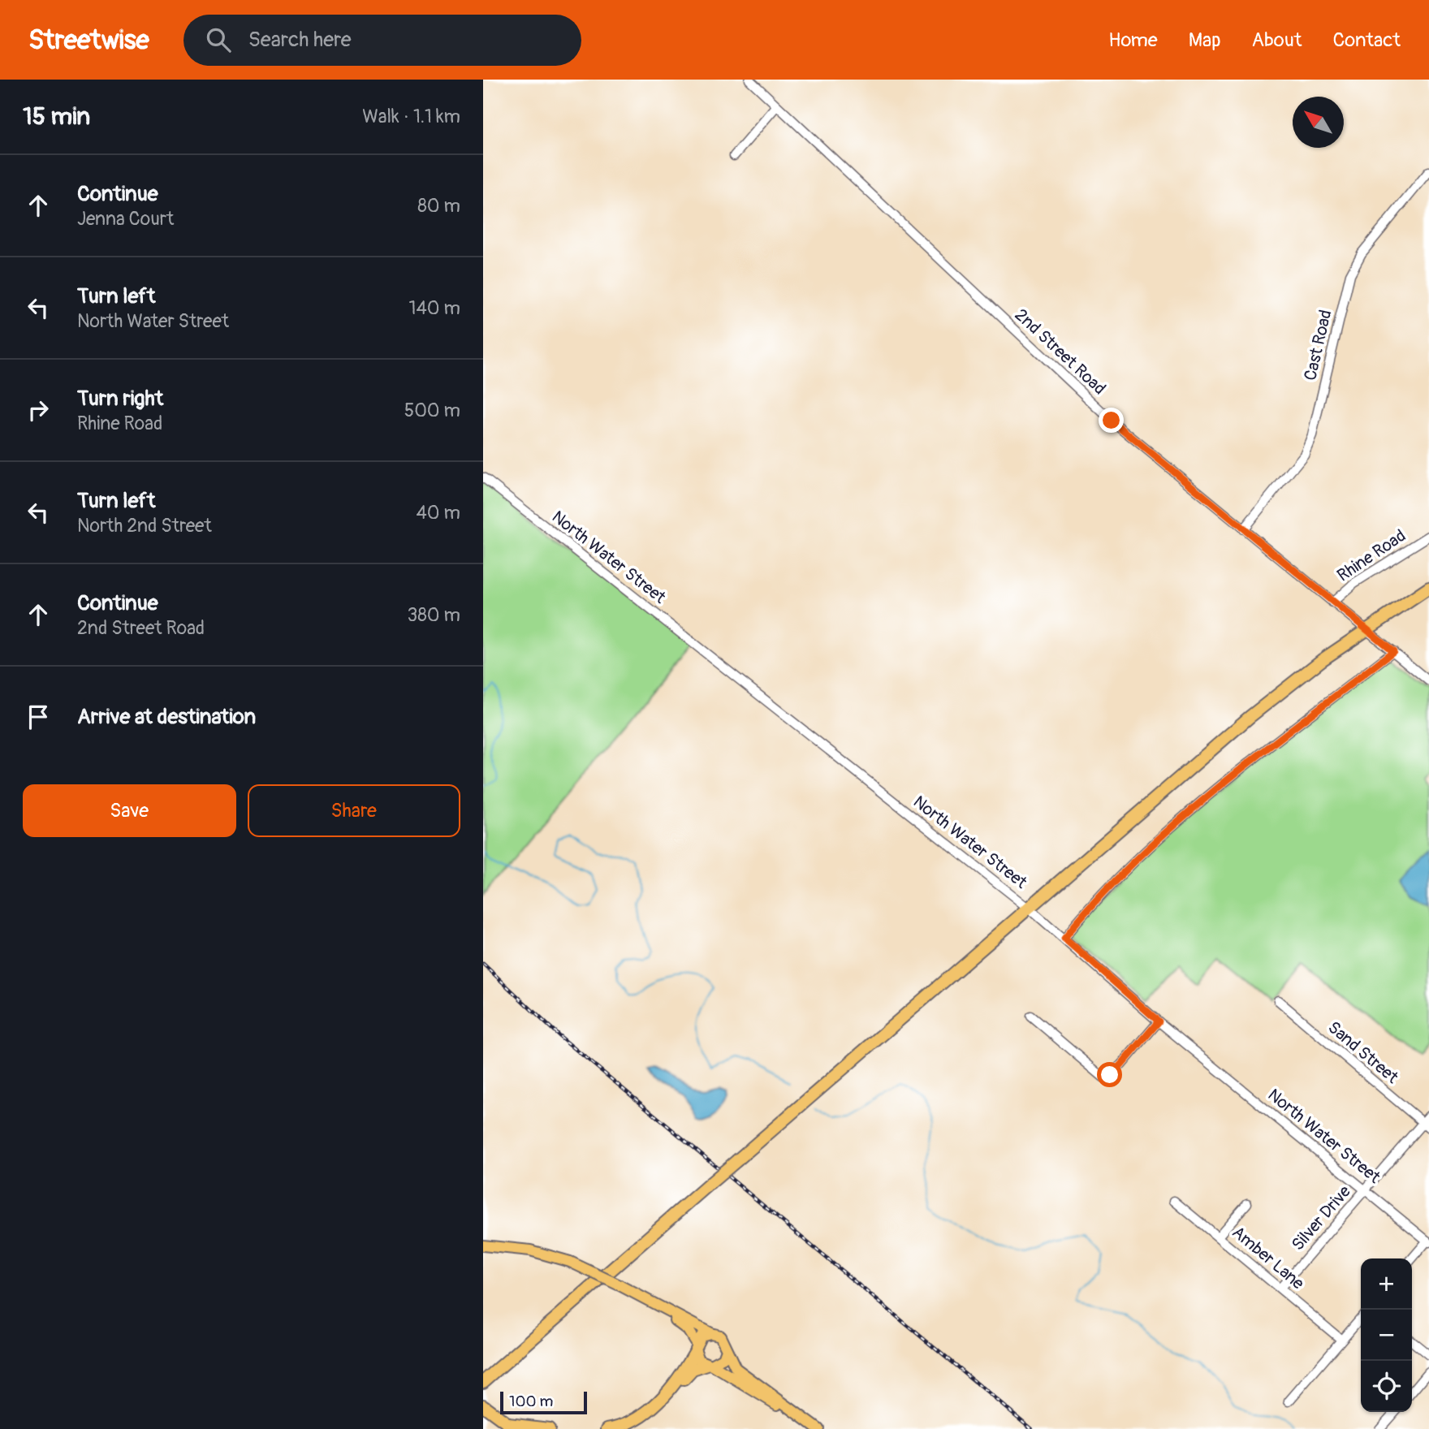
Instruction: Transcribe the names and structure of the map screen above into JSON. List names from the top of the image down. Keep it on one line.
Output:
{"streets":{"street":["Cast Road","2nd Street Road","Rhine Road","North Water Street","Sand Street","Silver Drive","Amber Lane"]},"crossings":[["Cast Road","2nd Street Road"],["2nd Street Road","Rhine Road"],["North Water Street","Silver Drive"],["Sand Street","Silver Drive"],["Silver Drive","Amber Lane"]],"scale_bar":"100 m","north":"top left","page":{"header":"Streetwise","search":"Search here","nav":["Home","Map","About","Contact"],"heading":["15 min","Walk · 1.1 km"],"list":[["Continue","Jenna Court","80 m"],["Turn left","North Water Street","140 m"],["Turn right","Rhine Road","500 m"],["Turn left","North 2nd Street","40 m"],["Continue","2nd Street Road","380 m"],"Arrive at destination"],"buttons":["Save","Share"],"map_buttons":["+","−"],"scale":"100 m"}}
